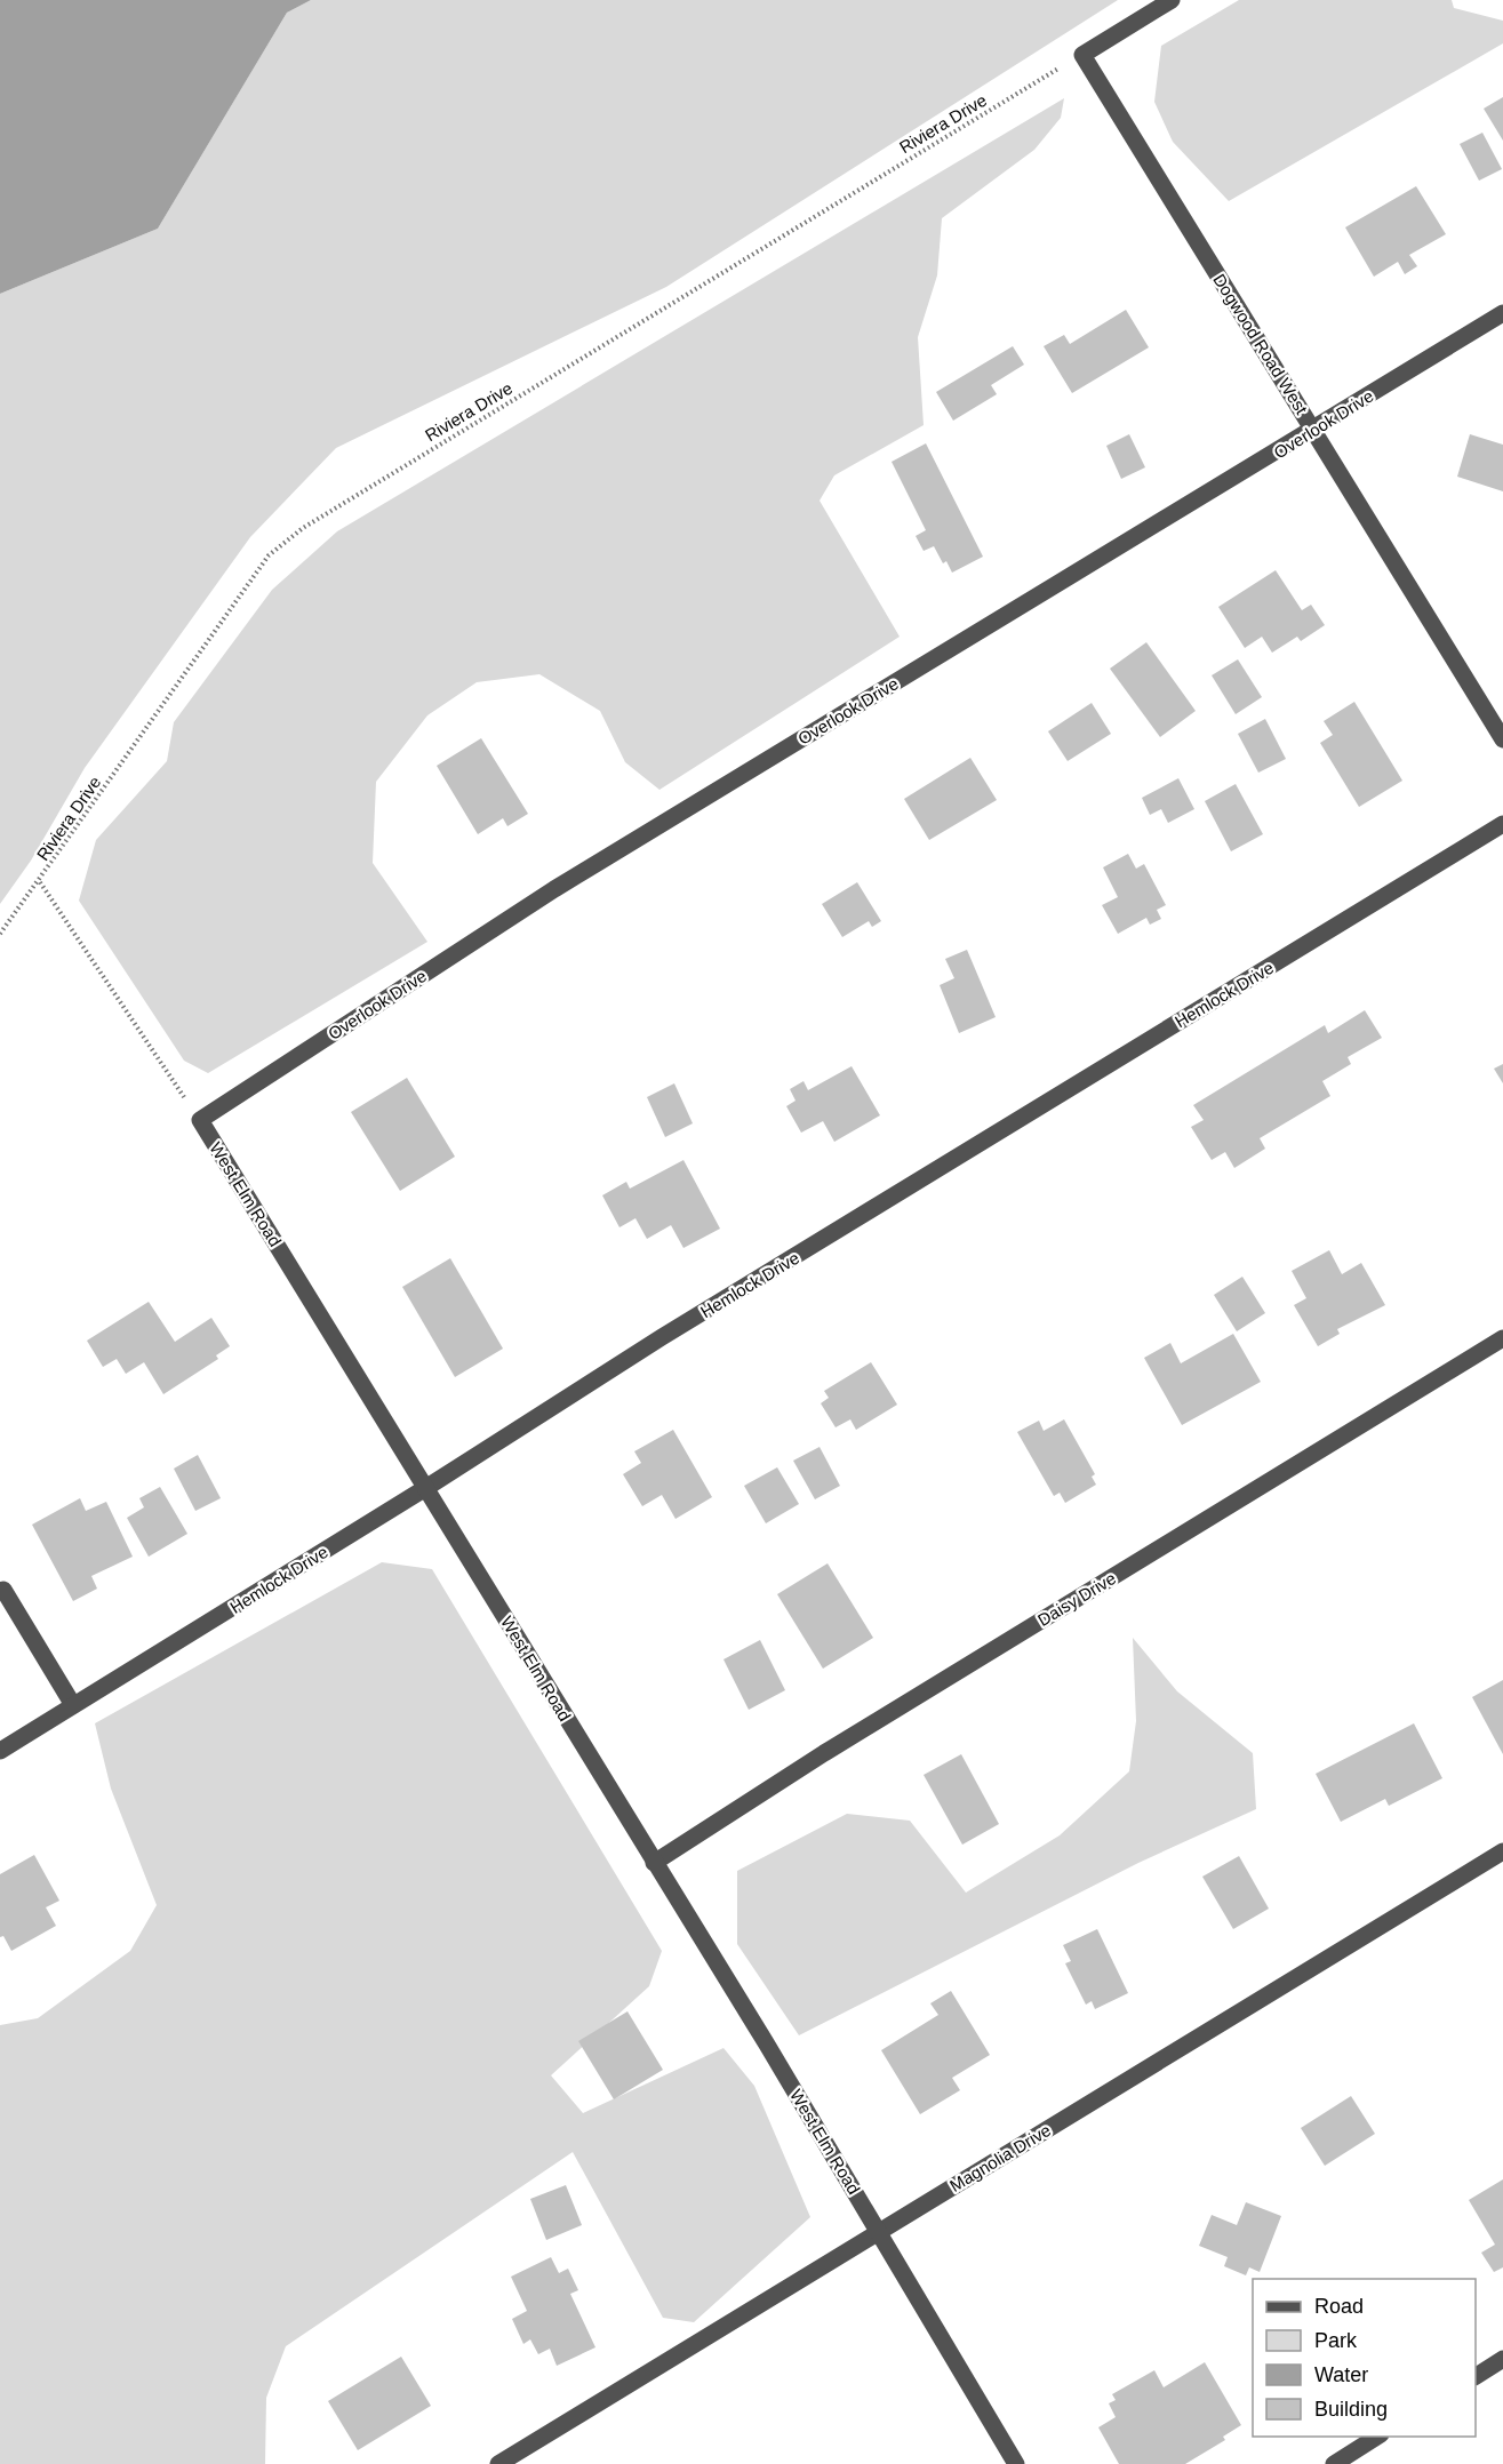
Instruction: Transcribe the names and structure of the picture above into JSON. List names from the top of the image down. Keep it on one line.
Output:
{"streets":{"street":["Dogwood Road West","Overlook Drive","Hemlock Drive","West Elm Road","Daisy Drive","Magnolia Drive"],"path":["Riviera Drive"]},"crossings":[["Riviera Drive","Dogwood Road West"],["Dogwood Road West","Overlook Drive"],["Overlook Drive","West Elm Road"],["Hemlock Drive","West Elm Road"],["West Elm Road","Daisy Drive"],["West Elm Road","Magnolia Drive"]],"legend":["Road","Park","Water","Building"]}
